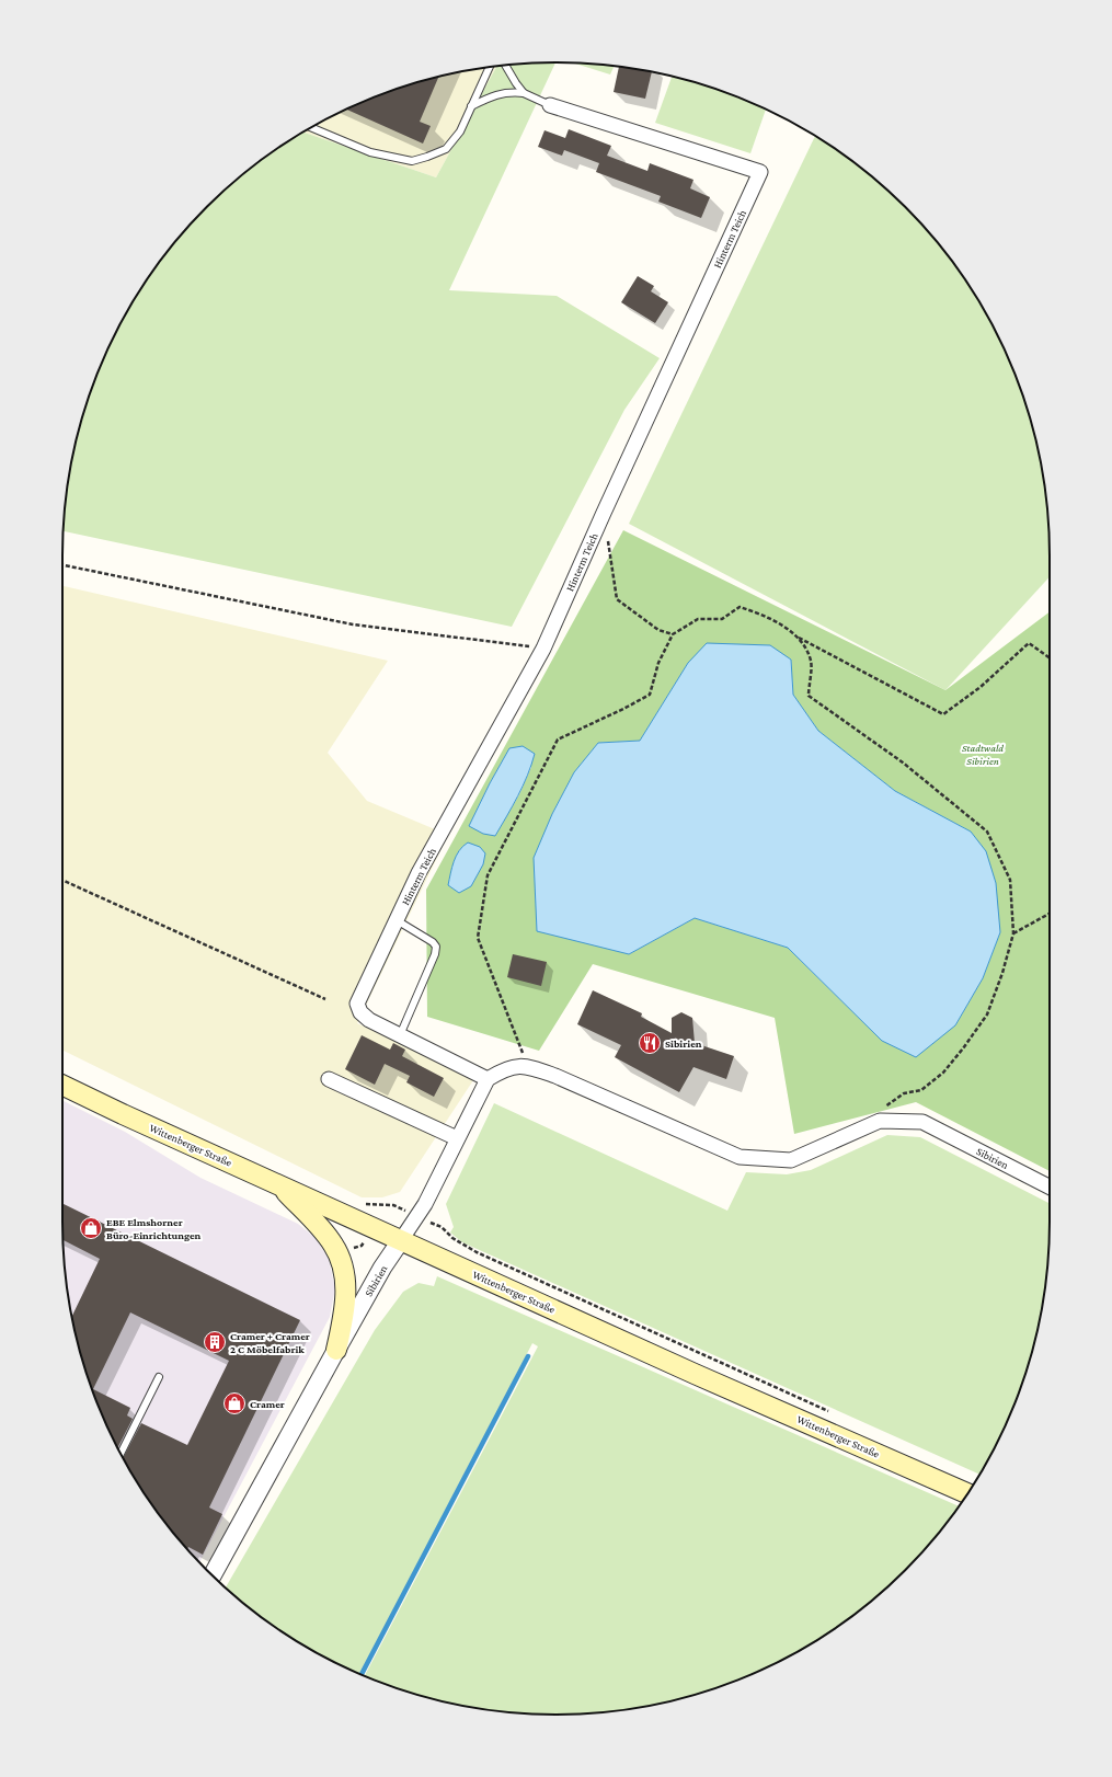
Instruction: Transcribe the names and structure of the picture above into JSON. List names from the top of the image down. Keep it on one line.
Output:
{"streets":{"main road":["Wittenberger Straße"],"street":["Hinterm Teich","Sibirien"]},"crossings":[["Hinterm Teich","Sibirien"],["Wittenberger Straße","Sibirien"]],"parks":["Stadtwald Sibirien"],"places":{"restaurant":["Sibirien"],"shop":["EBE Elmshorner Büro-Einrichtungen","Cramer"],"building":["Cramer + Cramer 2 C Möbelfabrik"]}}
